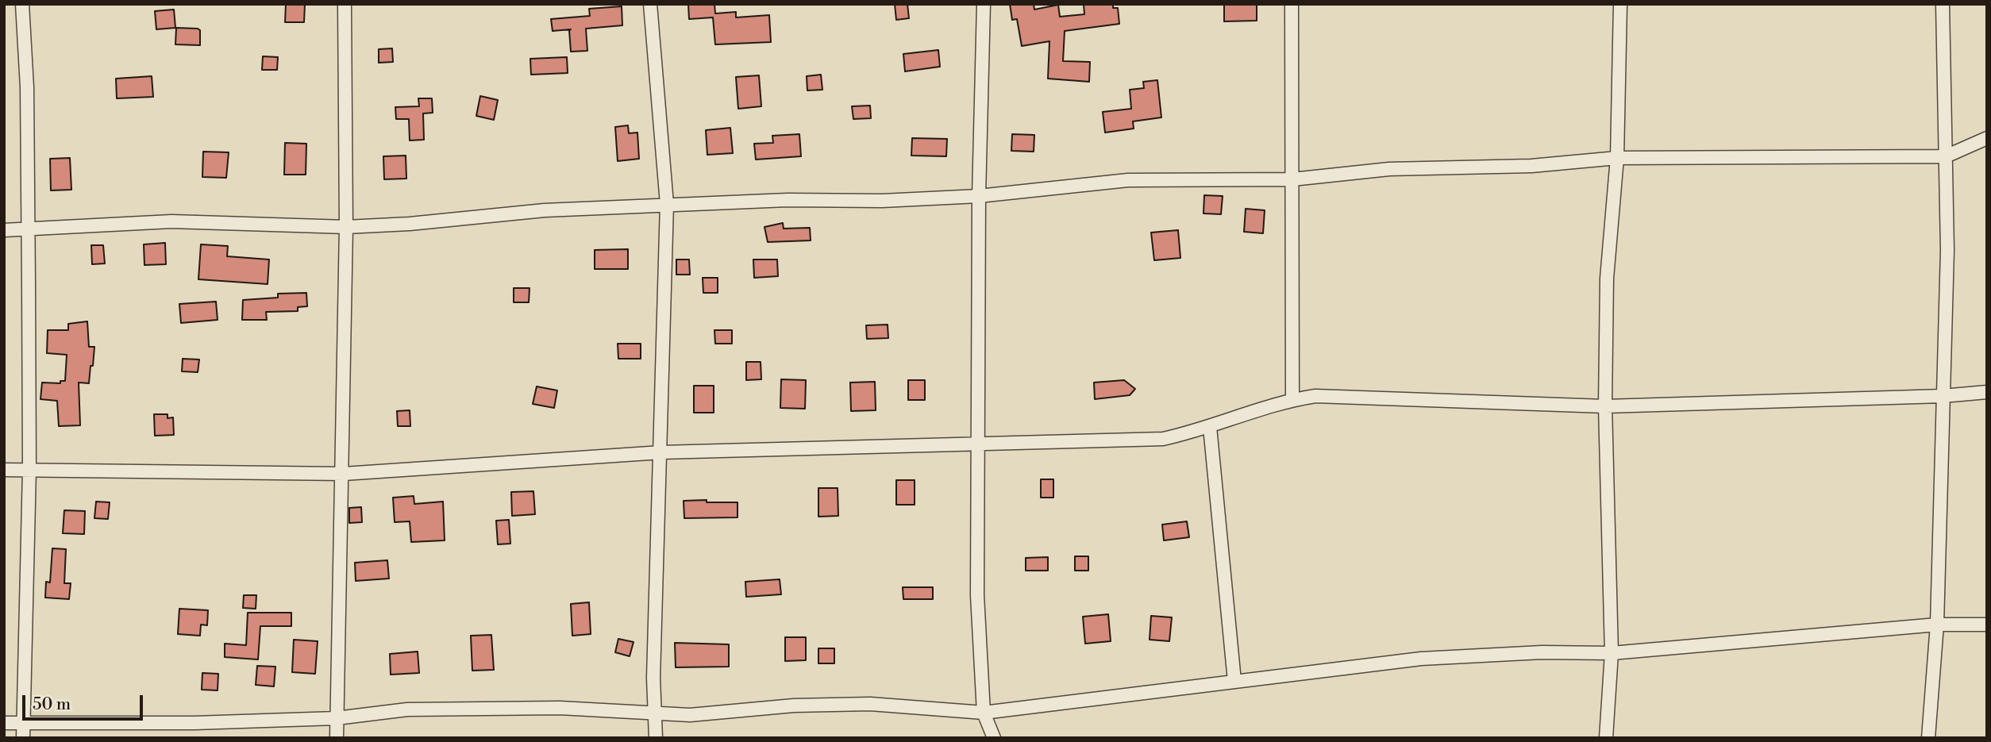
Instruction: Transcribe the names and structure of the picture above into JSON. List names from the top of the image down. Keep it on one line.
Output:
{"scale_bar":"50 m"}
